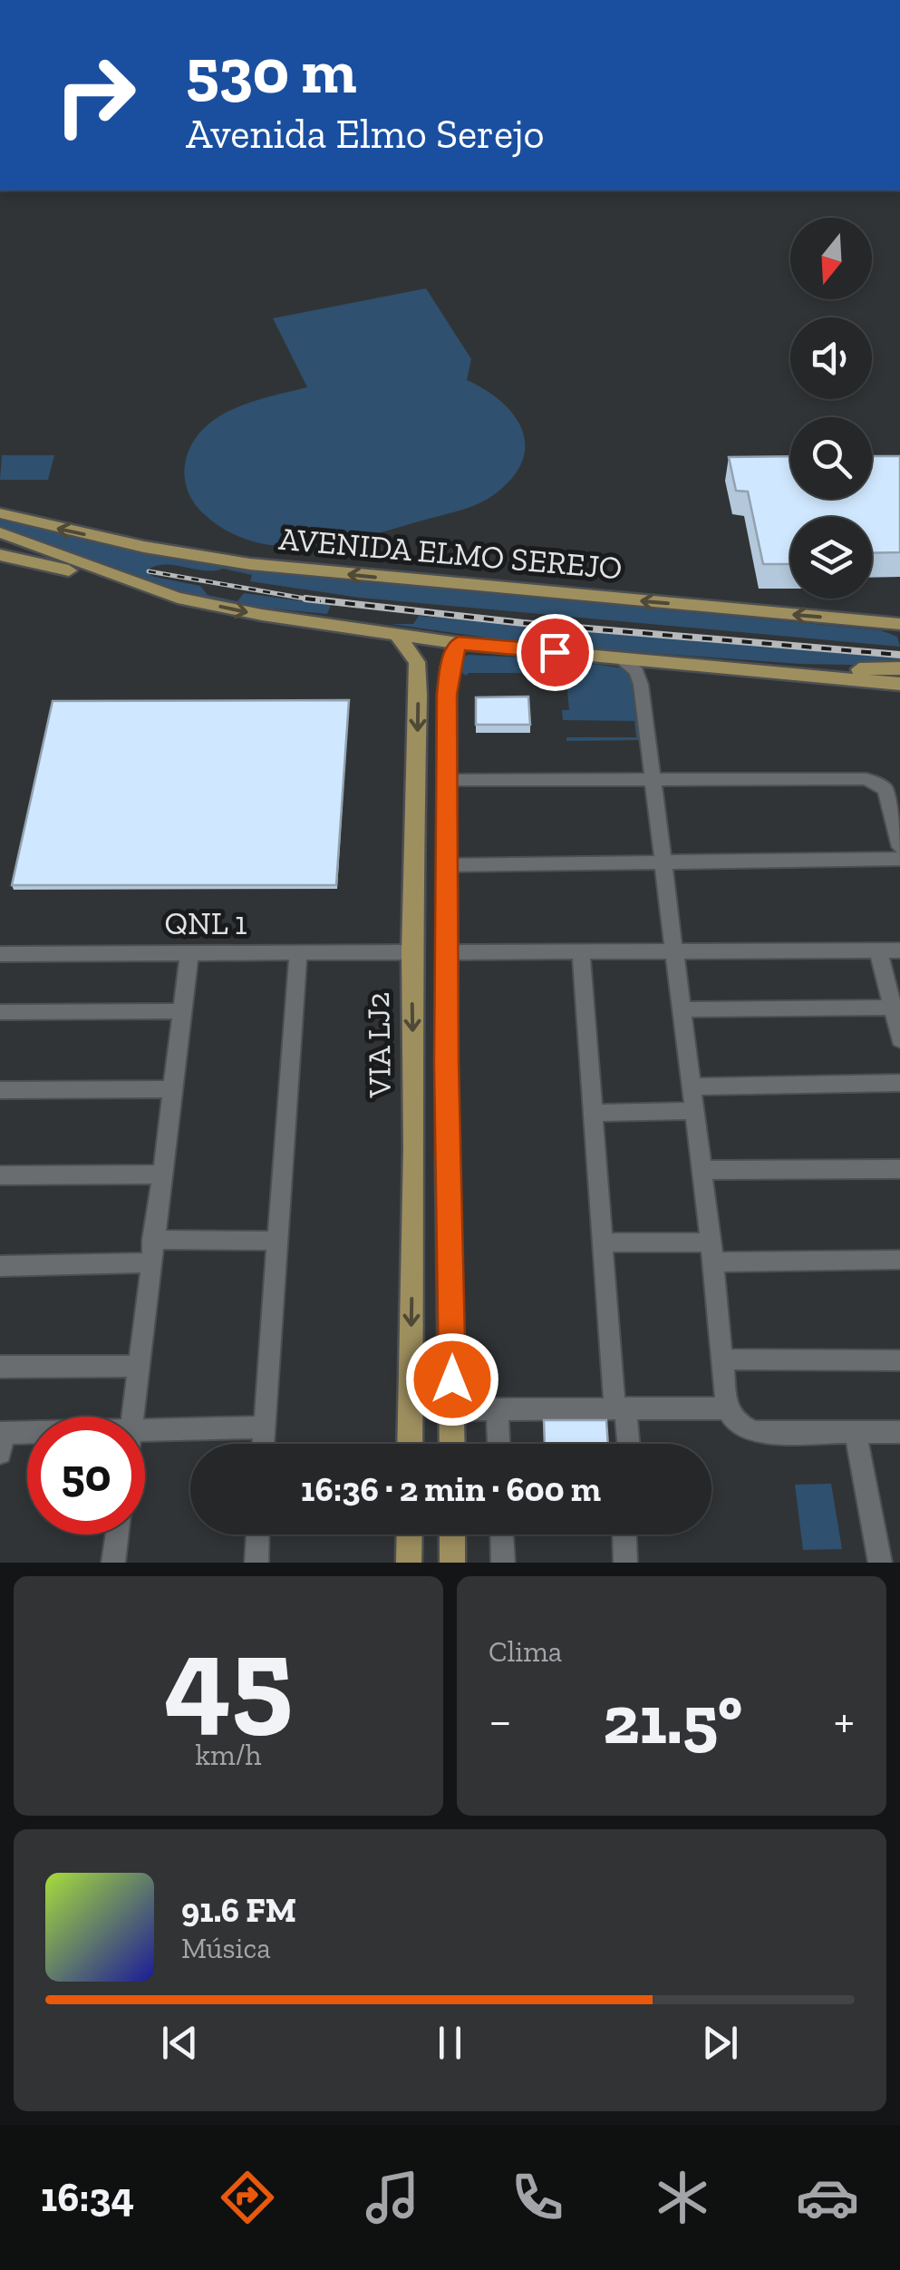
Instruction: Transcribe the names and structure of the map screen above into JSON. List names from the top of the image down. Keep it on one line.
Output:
{"streets":{"main road":["AVENIDA ELMO SEREJO","VIA LJ2"],"street":["QNL 1"]},"crossings":[["QNL 1","VIA LJ2"]],"north":"bottom","page":{"turn":["530 m","Avenida Elmo Serejo"],"limit":"50","trip":"16:36 · 2 min · 600 m","tile":[["45","km/h"],"Clima"],"heat":["−","21.5°","+"],"song":["91.6 FM","Música"],"tabs":"16:34"}}
